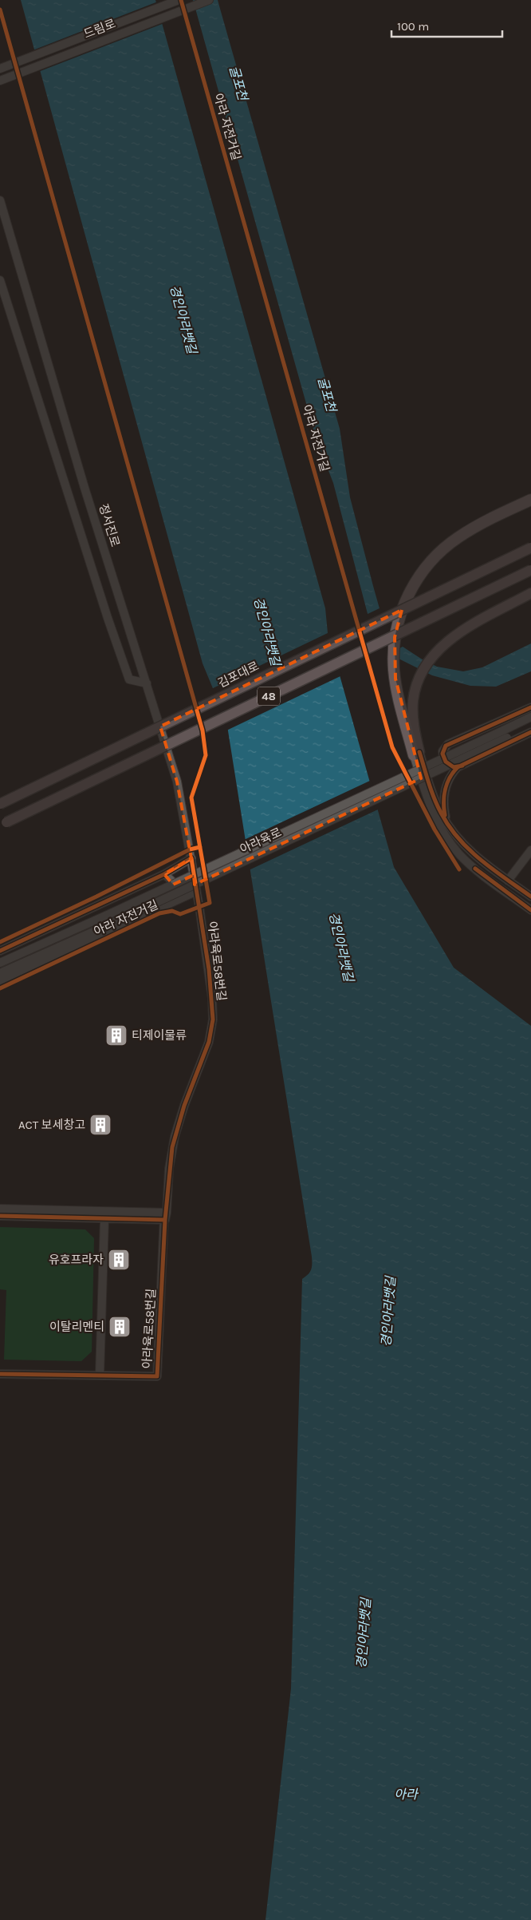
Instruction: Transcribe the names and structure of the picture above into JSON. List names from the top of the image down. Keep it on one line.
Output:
{"streets":{"main road":["김포대로","48"],"street":["드림로","정서진로","아라육로","아라육로58번길"],"cycle path":["아라 자전거길"]},"crossings":[["정서진로","아라육로58번길"]],"water":["굴포천","경인아라뱃길","아라"],"places":{"building":["티제이물류","ACT 보세창고","유호프라자","이탈리멘티"]},"scale_bar":"100 m"}
